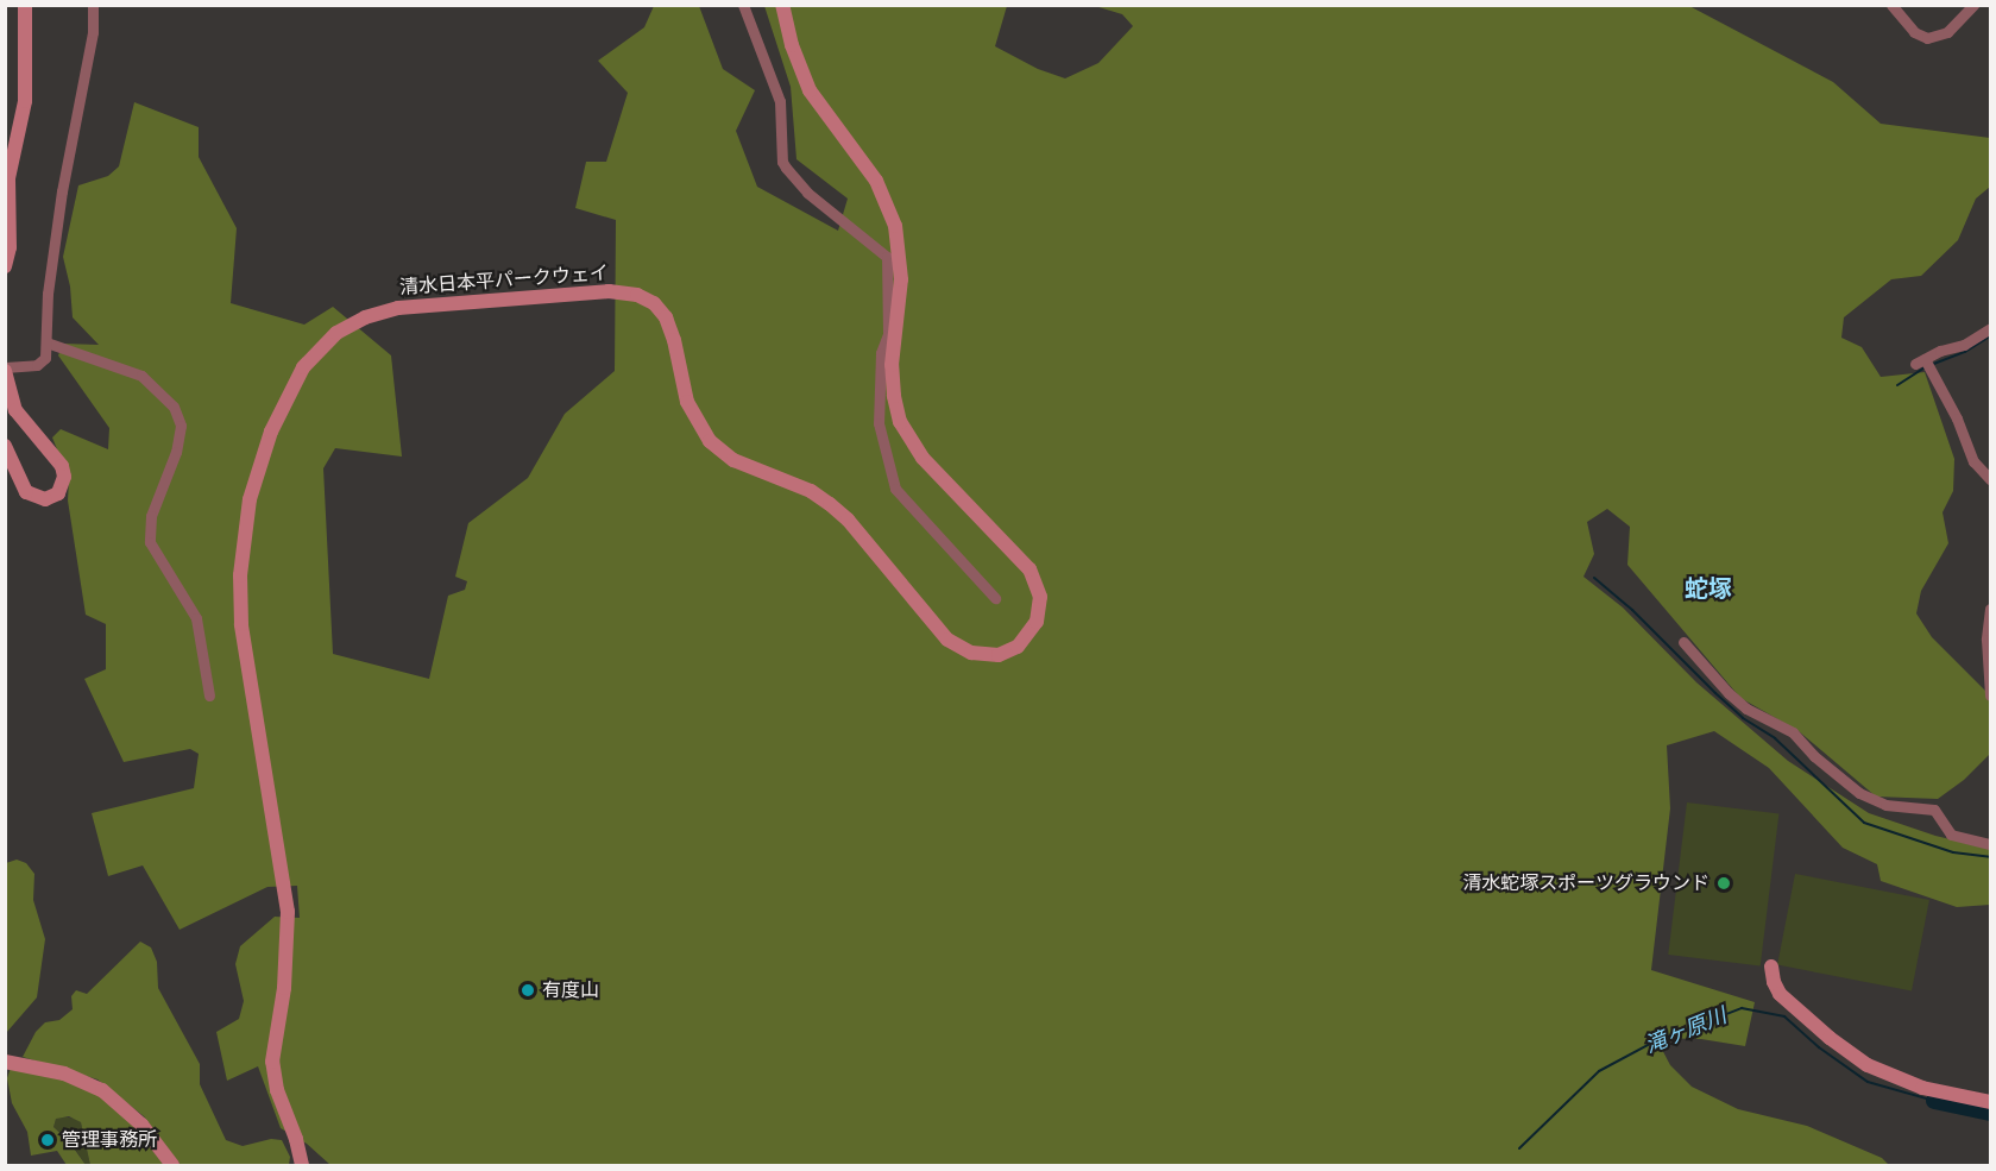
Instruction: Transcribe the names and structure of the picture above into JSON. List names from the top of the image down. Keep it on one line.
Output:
{"streets":{"street":["清水日本平パークウェイ"]},"districts":["蛇塚"],"water":["滝ヶ原川"],"places":["清水蛇塚スポーツグラウンド","有度山","管理事務所"]}
